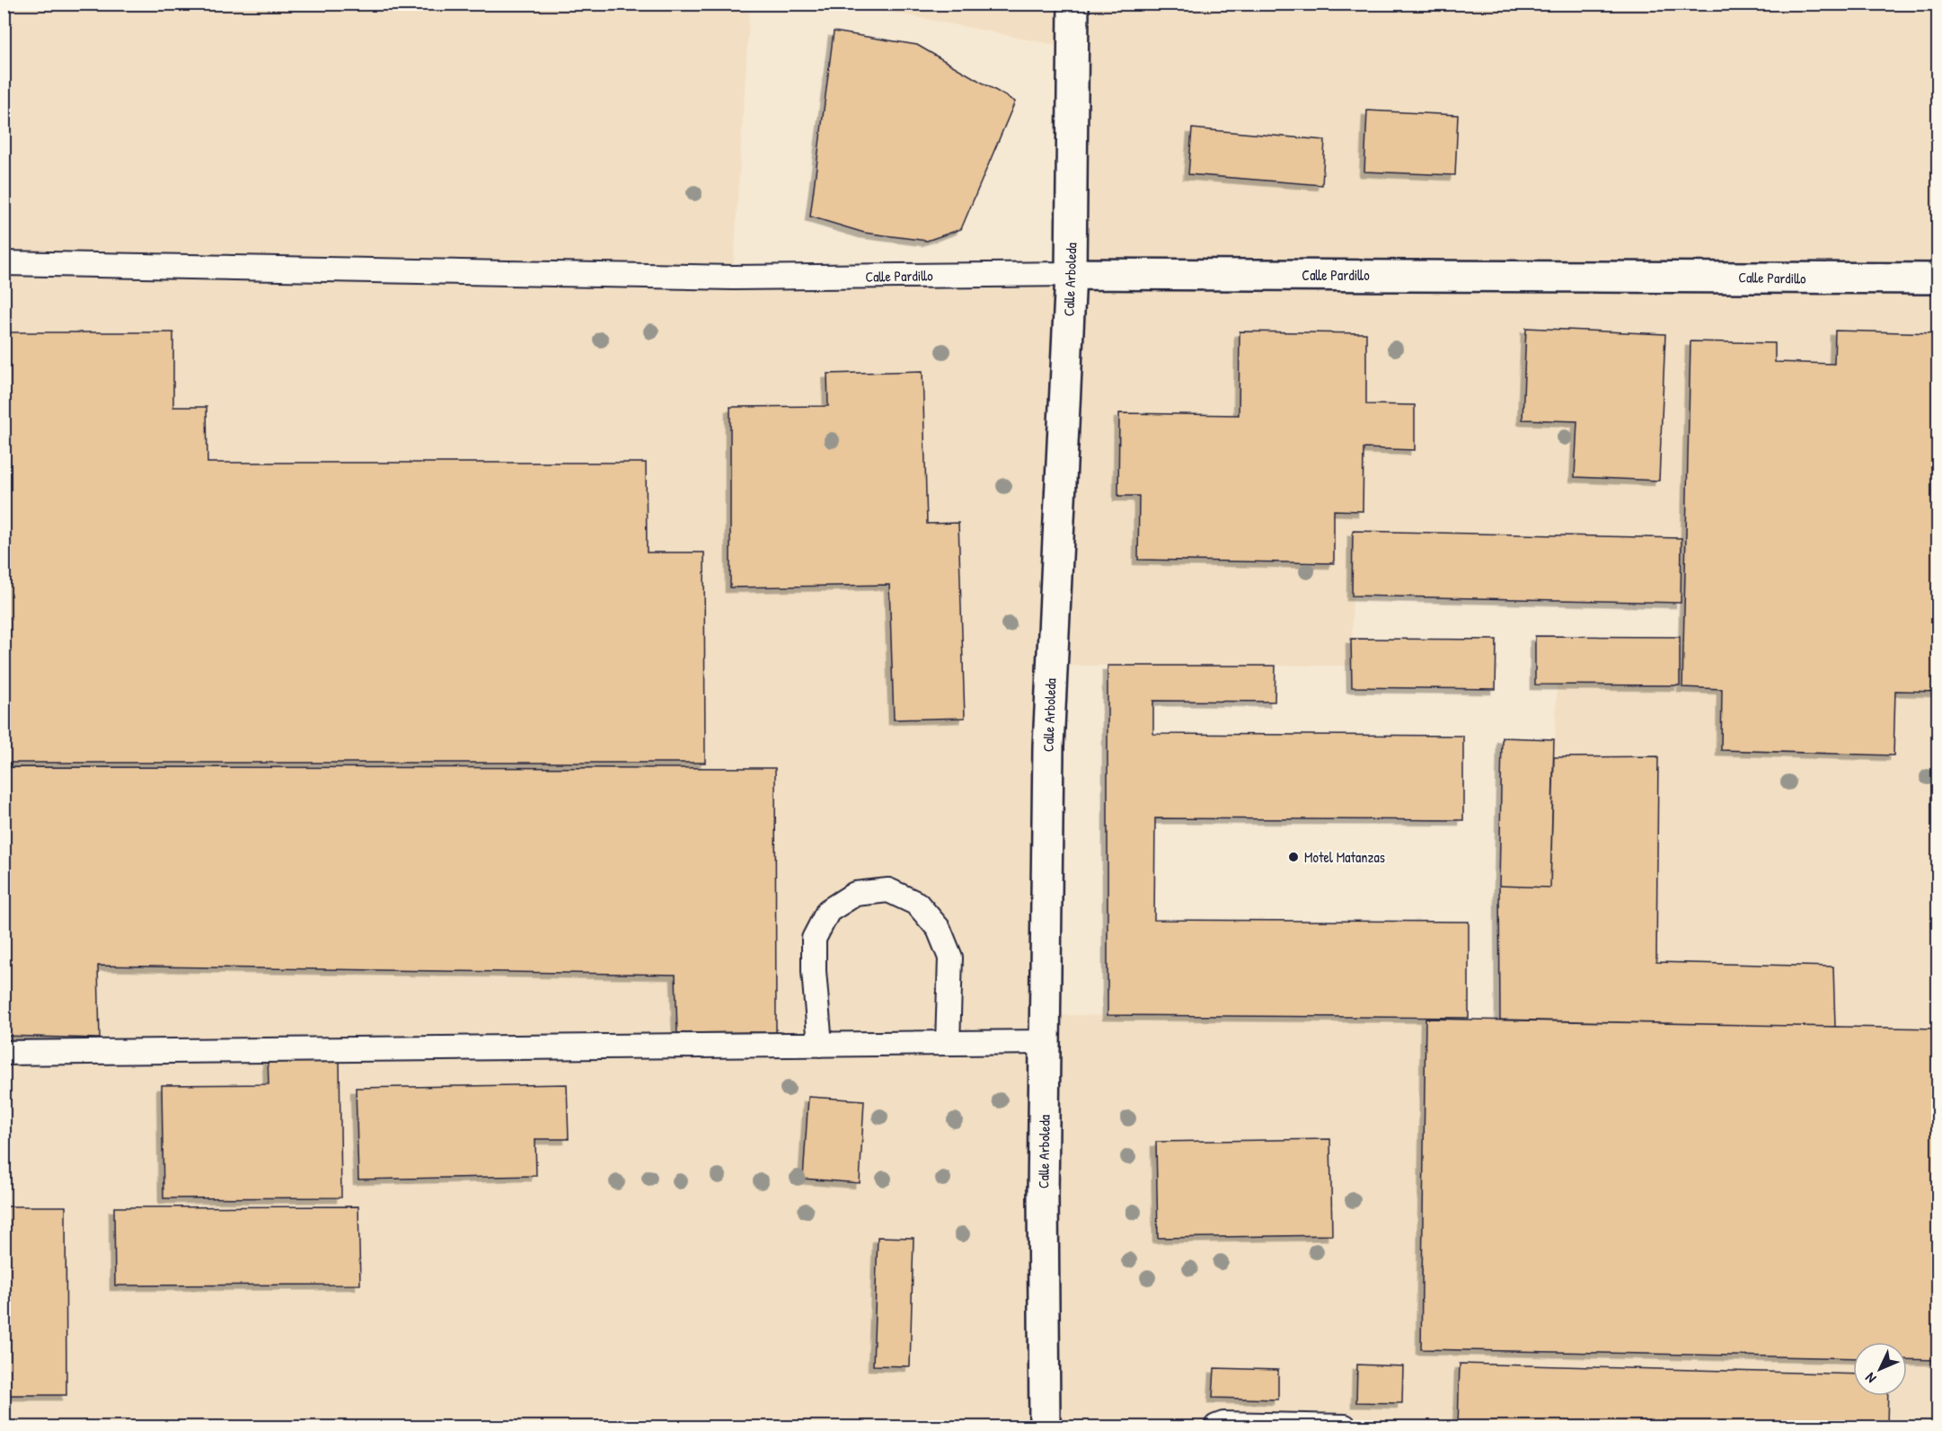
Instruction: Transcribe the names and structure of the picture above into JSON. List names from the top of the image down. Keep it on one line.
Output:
{"streets":{"street":["Calle Pardillo","Calle Arboleda"]},"crossings":[["Calle Pardillo","Calle Arboleda"]],"places":["Motel Matanzas"],"north":"bottom left"}
